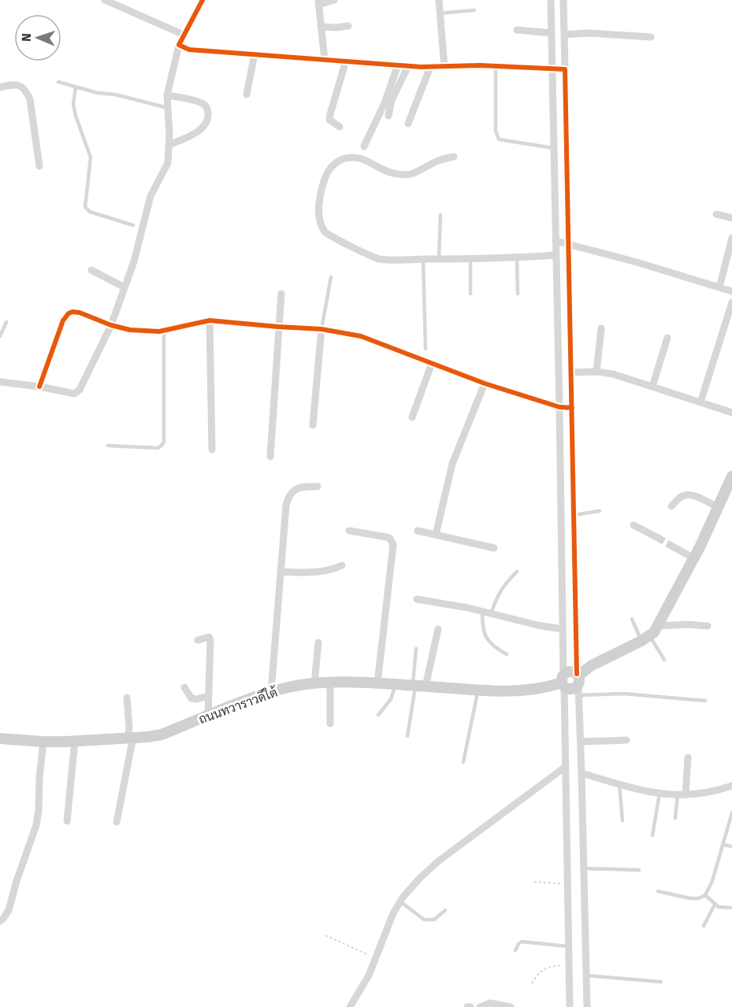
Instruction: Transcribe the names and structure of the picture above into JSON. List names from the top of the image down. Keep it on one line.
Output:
{"streets":{"street":["ถนนทวาราวดีใต้"]},"north":"left"}
